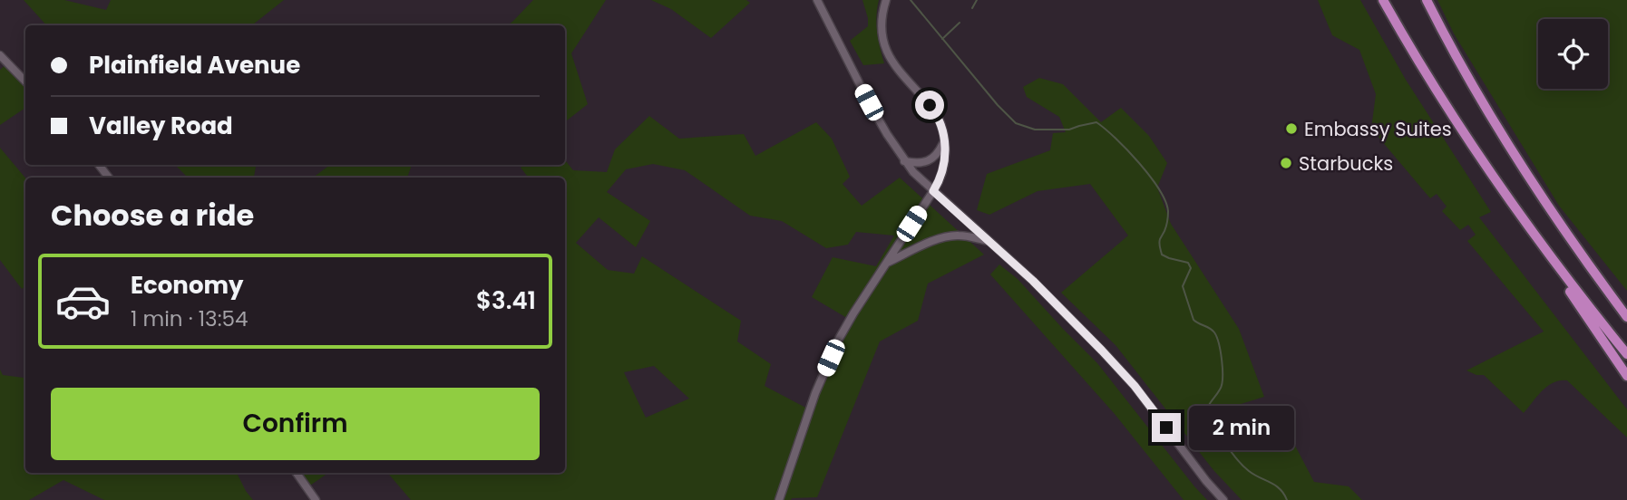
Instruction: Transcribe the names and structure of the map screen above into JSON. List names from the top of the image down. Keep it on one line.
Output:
{"places":["Embassy Suites","Starbucks"],"page":{"banner":["Plainfield Avenue","Valley Road"],"heading":"Choose a ride","list":[{"name":"Economy","note":"1 min · 13:54","value":"$3.41"}],"buttons":"Confirm","bubble":"2 min"}}
